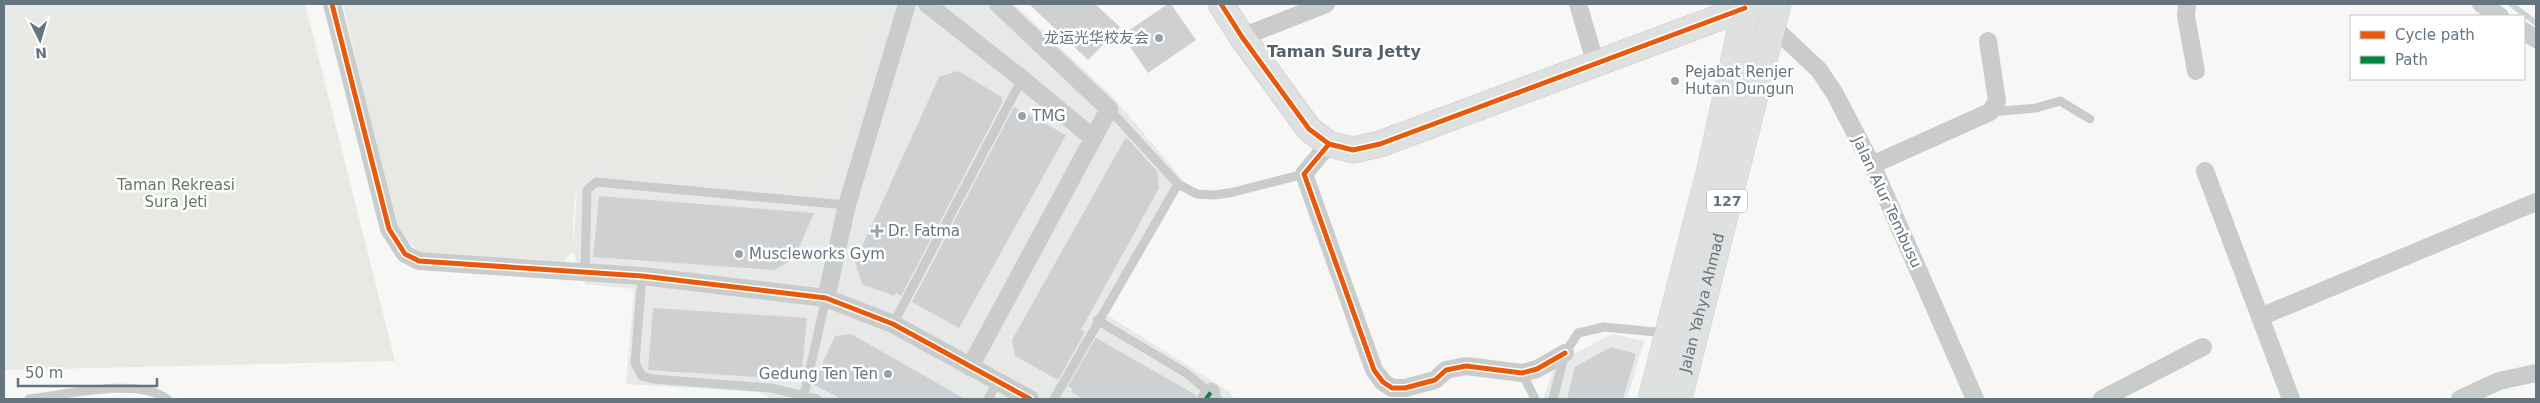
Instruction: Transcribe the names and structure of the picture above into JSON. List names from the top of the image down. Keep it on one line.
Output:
{"streets":{"main road":["127","Jalan Yahya Ahmad"],"street":["Jalan Alur Tembusu"]},"crossings":[["Jalan Alur Tembusu","Jalan Yahya Ahmad"]],"districts":["Taman Sura Jetty"],"parks":["Taman Rekreasi Sura Jeti"],"places":{"other":["龙运光华校友会","Pejabat Renjer Hutan Dungun","TMG","Muscleworks Gym","Gedung Ten Ten"],"health":["Dr. Fatma"]},"legend":["Cycle path","Path"],"scale_bar":"50 m","north":"bottom"}
